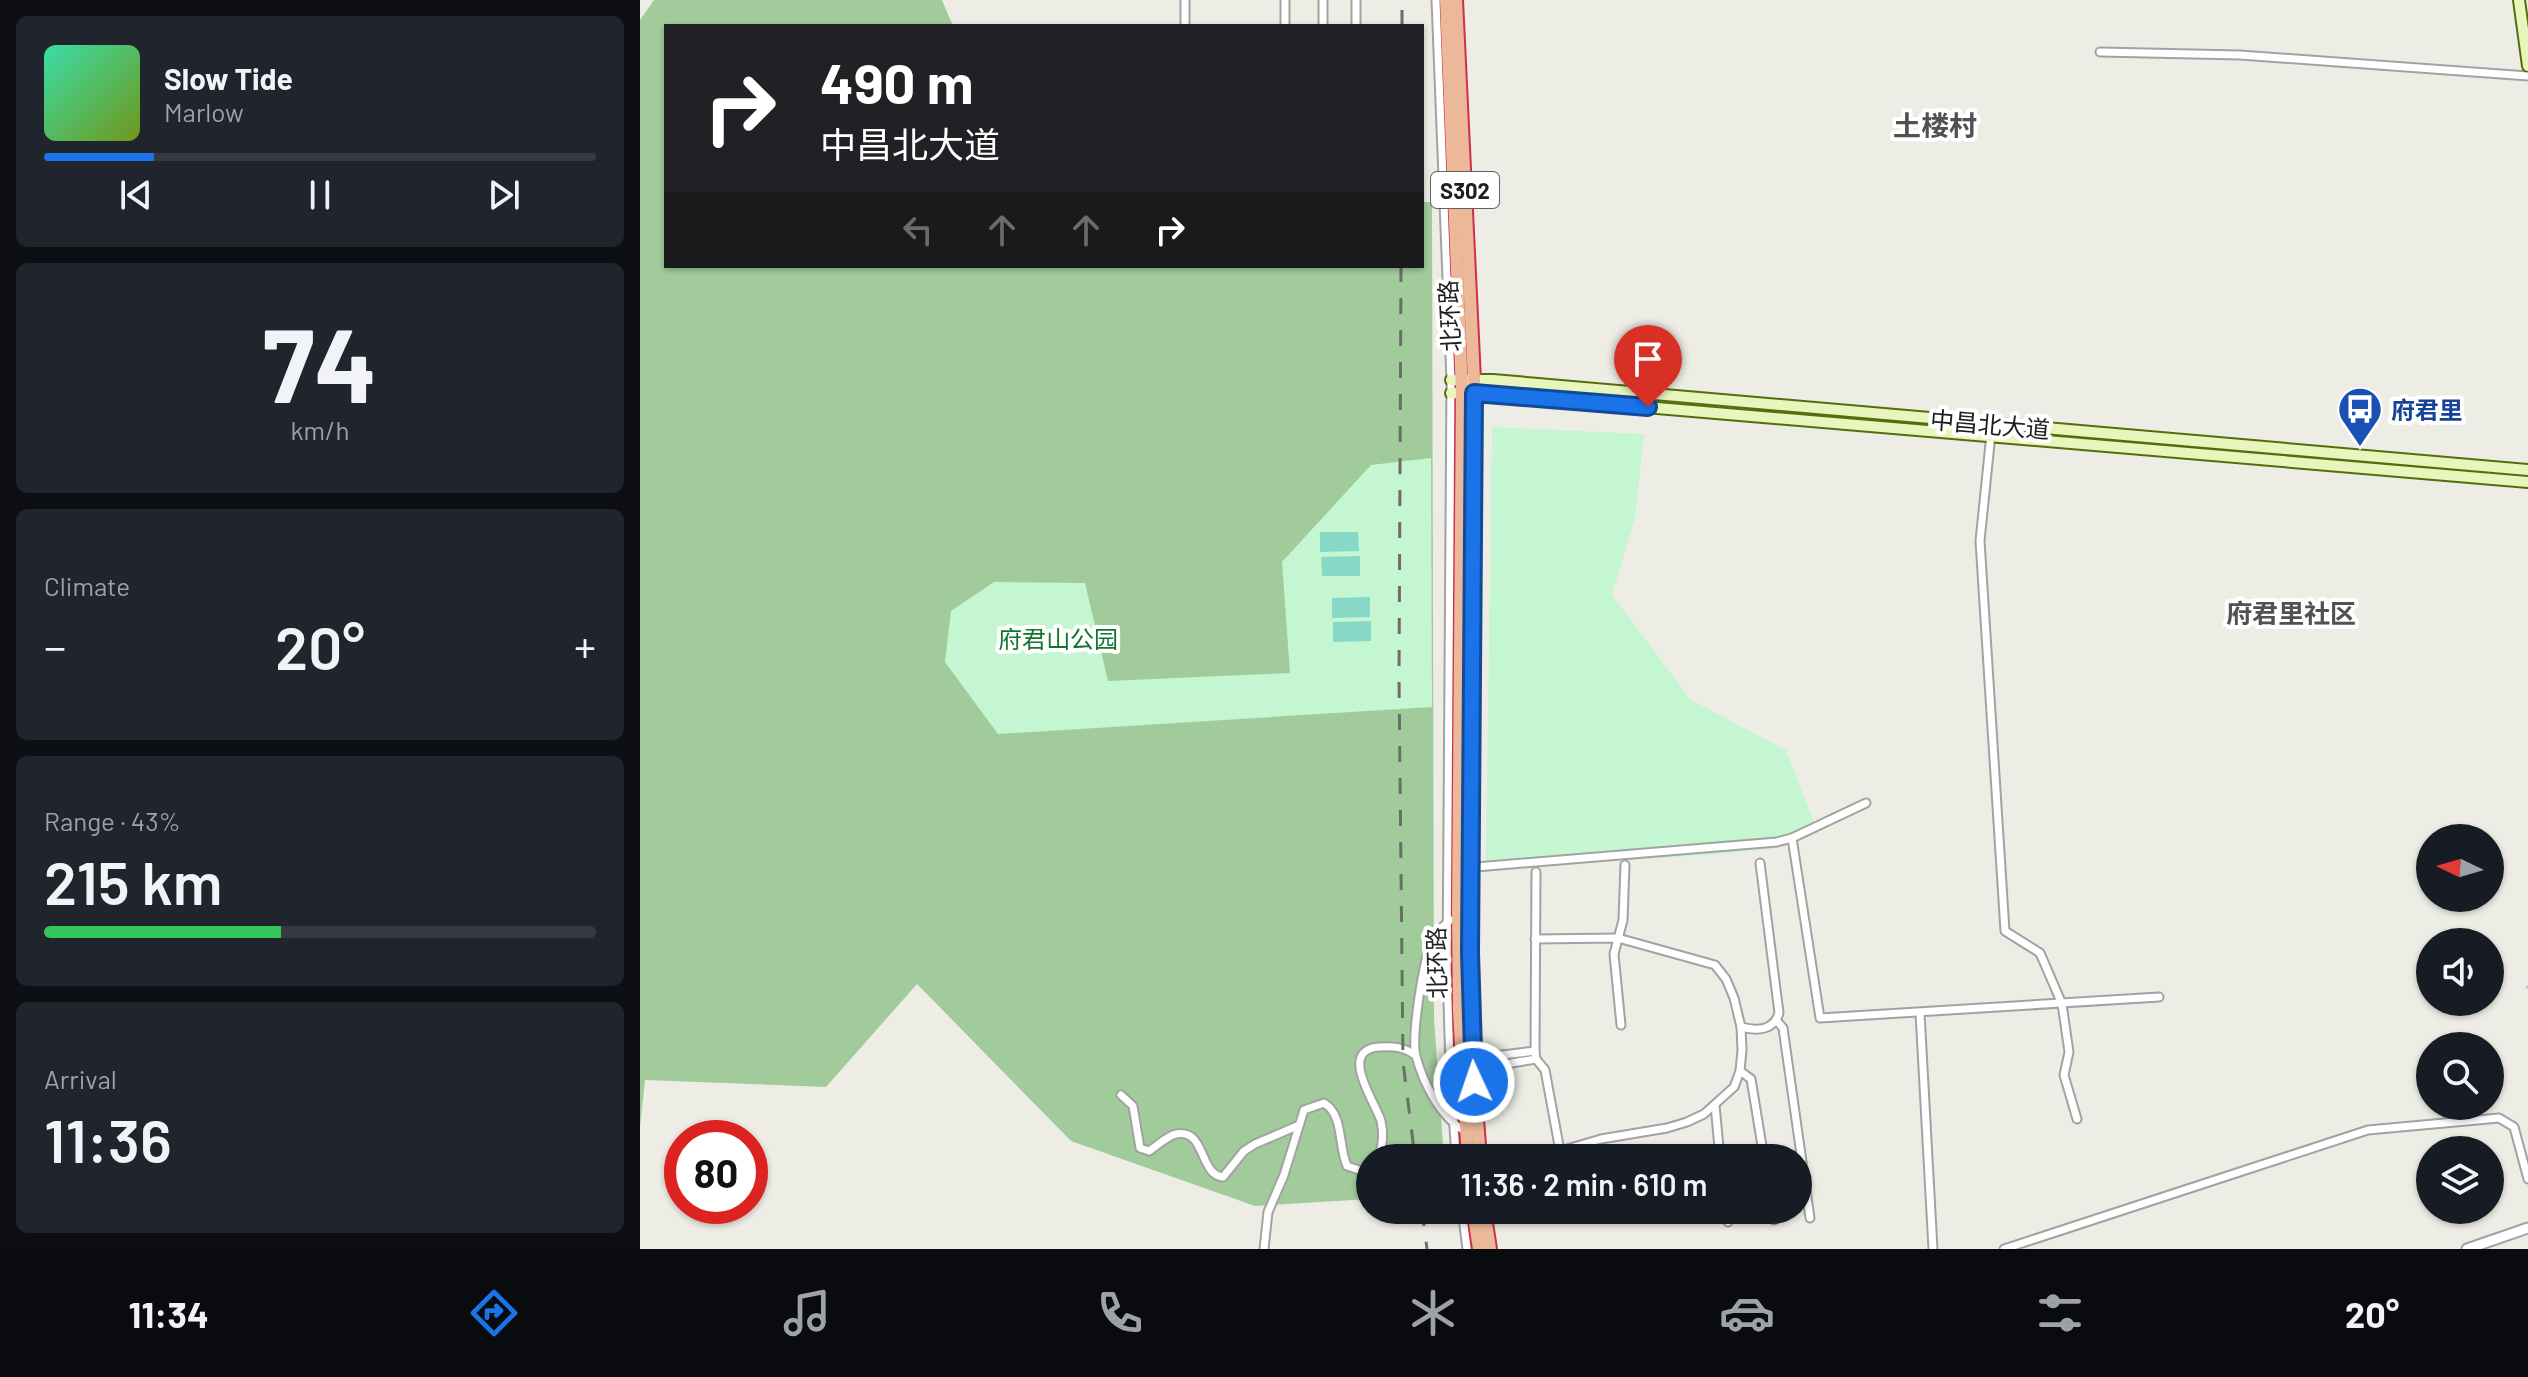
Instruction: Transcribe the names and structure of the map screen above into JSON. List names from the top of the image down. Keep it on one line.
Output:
{"streets":{"highway":["S302","北环路"],"main road":["中昌北大道"]},"crossings":[["北环路","中昌北大道"]],"districts":["土楼村","府君里社区"],"parks":["府君山公园"],"places":{"bus stop":["府君里"]},"north":"left","page":{"turn":["490 m","中昌北大道"],"song":["Slow Tide","Marlow"],"tile":[["74","km/h"],"Climate",["Range · 43%","215 km"],["Arrival","11:36"]],"heat":["−","20°","+"],"limit":"80","trip":"11:36 · 2 min · 610 m","tabs":["11:34","20°"]}}
